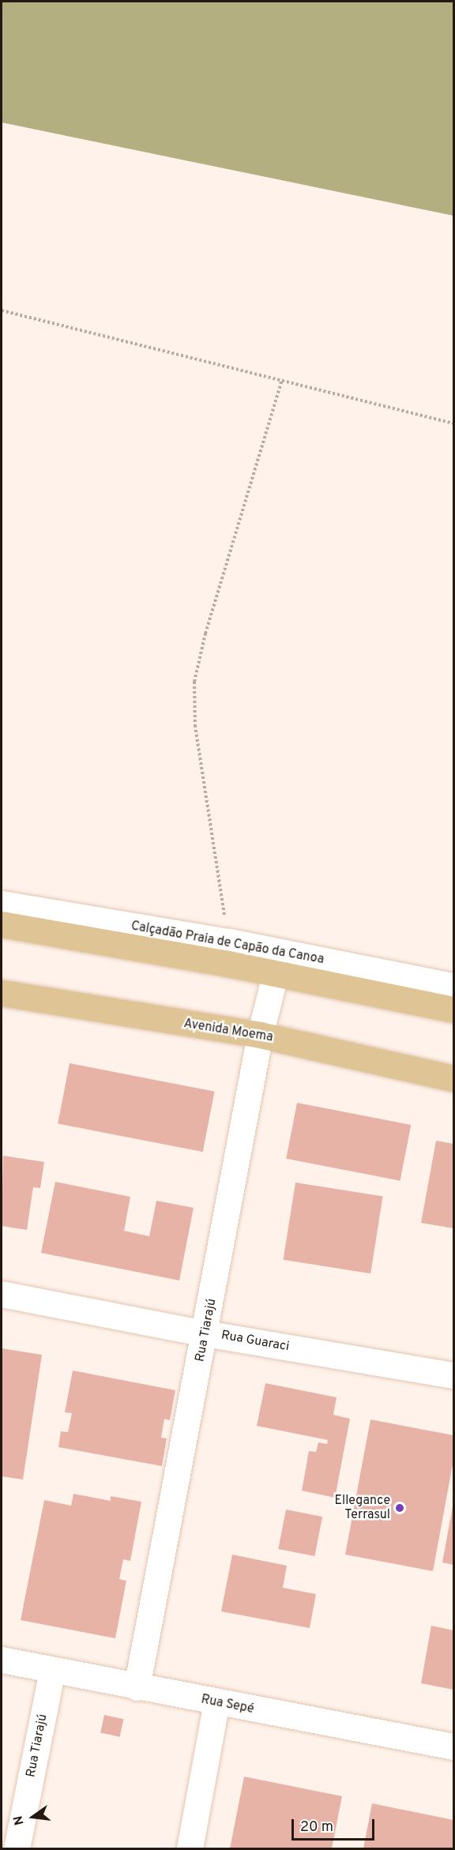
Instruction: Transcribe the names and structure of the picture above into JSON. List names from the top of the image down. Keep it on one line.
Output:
{"streets":{"main road":["Avenida Moema"],"street":["Calçadão Praia de Capão da Canoa","Rua Tiarajú","Rua Guaraci","Rua Sepé"]},"crossings":[["Avenida Moema","Rua Tiarajú"],["Rua Tiarajú","Rua Guaraci"],["Rua Tiarajú","Rua Sepé"]],"places":["Ellegance Terrasul"],"scale_bar":"20 m","north":"left"}
